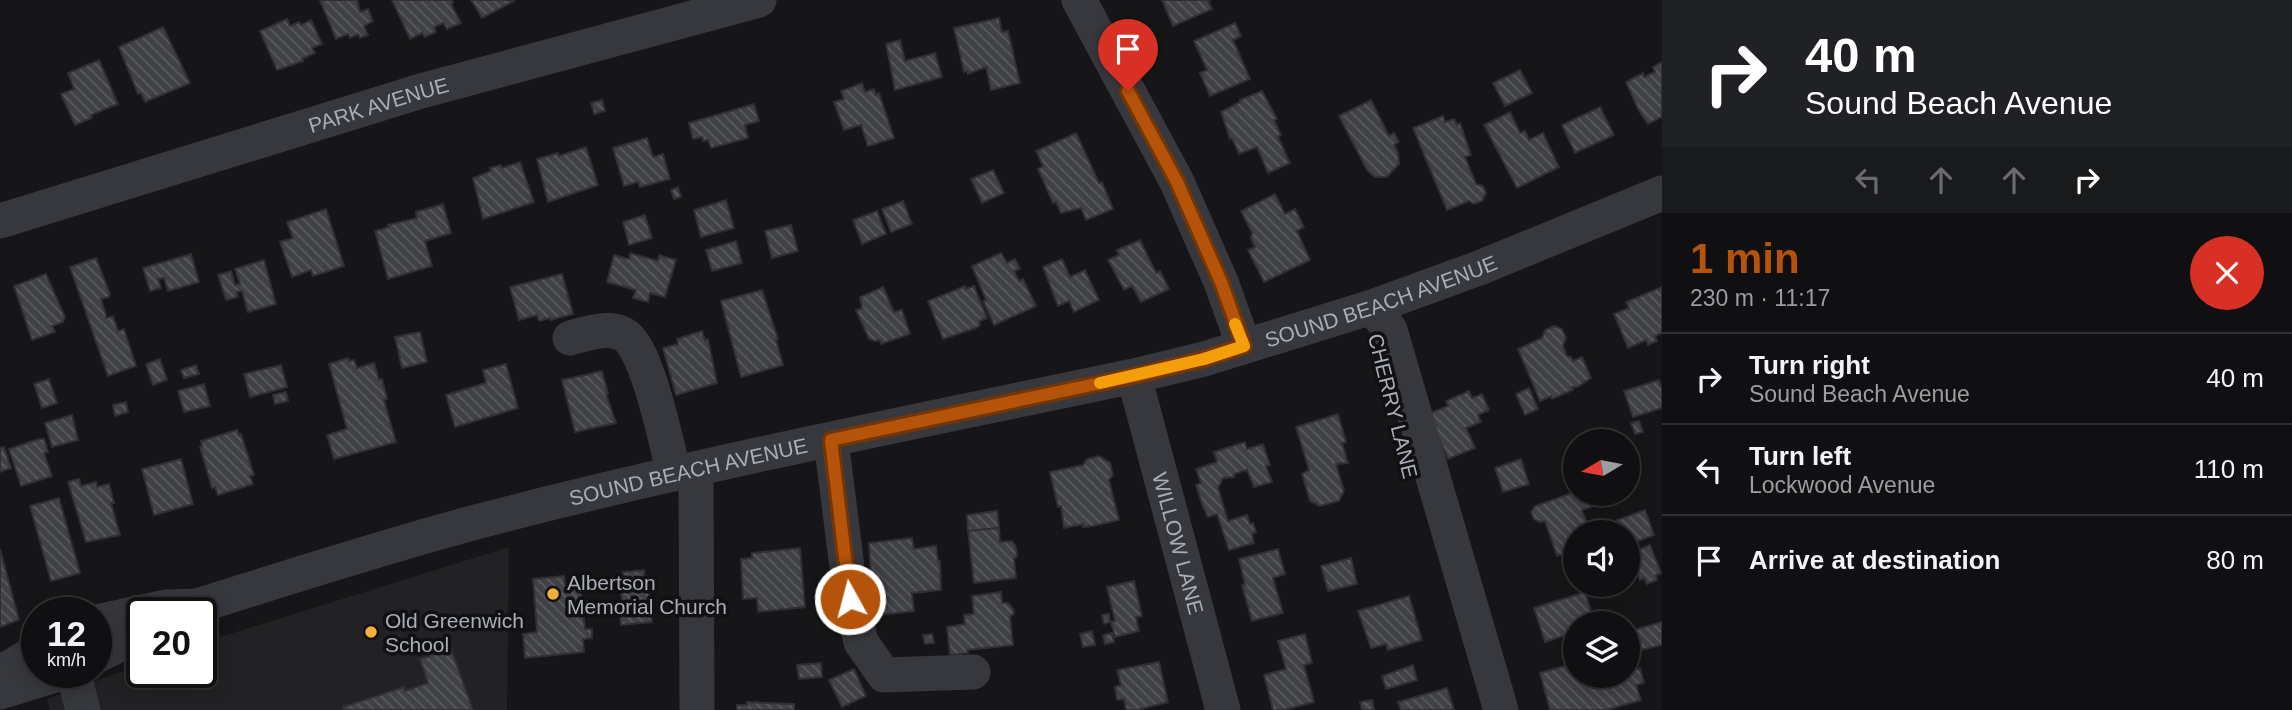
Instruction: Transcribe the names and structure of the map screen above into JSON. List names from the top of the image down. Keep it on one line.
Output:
{"streets":{"street":["PARK AVENUE","SOUND BEACH AVENUE","CHERRY LANE","WILLOW LANE"]},"crossings":[["SOUND BEACH AVENUE","CHERRY LANE"],["SOUND BEACH AVENUE","WILLOW LANE"]],"places":["Albertson Memorial Church","Old Greenwich School"],"north":"left","page":{"turn":["40 m","Sound Beach Avenue"],"heading":["1 min","230 m · 11:17"],"list":[{"name":"Turn right","note":"Sound Beach Avenue","value":"40 m"},{"name":"Turn left","note":"Lockwood Avenue","value":"110 m"},{"name":"Arrive at destination","value":"80 m"}],"speed":"12 km/h","limit":"20"}}
